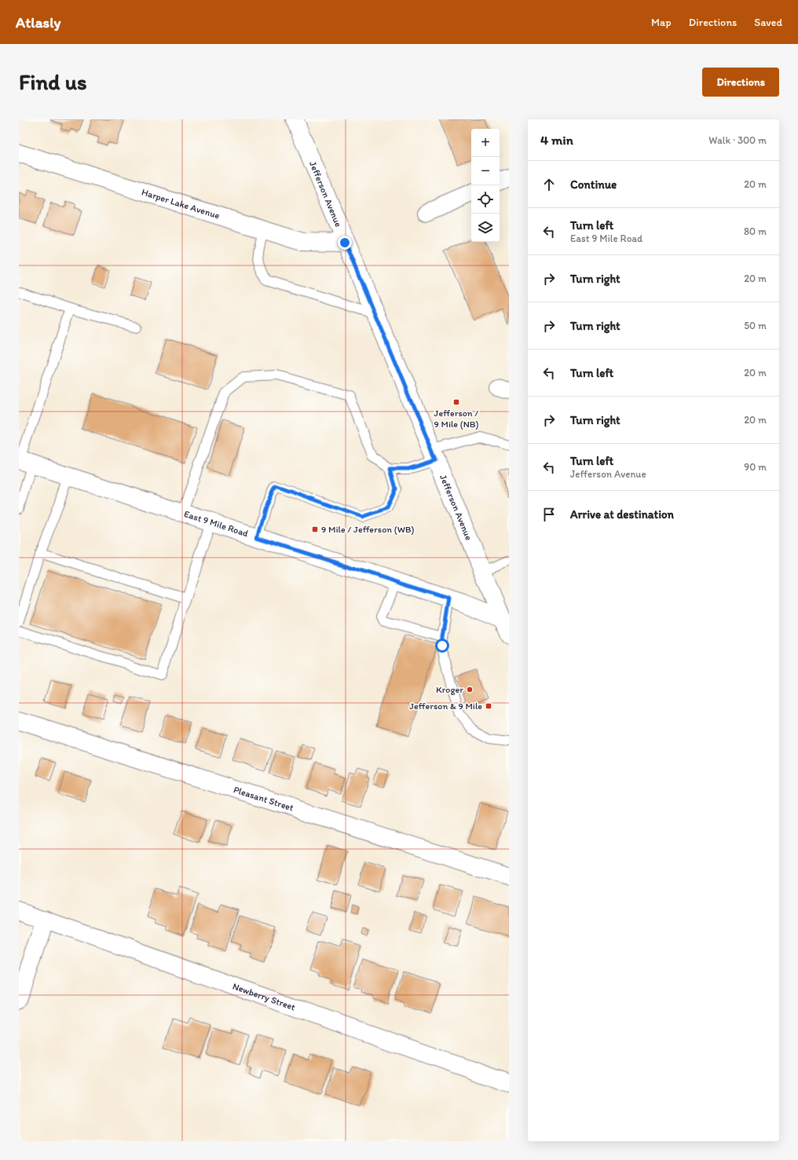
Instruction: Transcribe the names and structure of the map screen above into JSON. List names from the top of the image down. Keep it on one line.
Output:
{"streets":{"street":["Jefferson Avenue","Harper Lake Avenue","East 9 Mile Road","Pleasant Street","Newberry Street"]},"crossings":[["Jefferson Avenue","Harper Lake Avenue"],["Jefferson Avenue","East 9 Mile Road"]],"places":{"transit":["Jefferson / 9 Mile (NB)","9 Mile / Jefferson (WB)","Jefferson & 9 Mile"],"other":["Kroger"]},"page":{"header":"Atlasly","nav":["Map","Directions","Saved"],"buttons":"Directions","title":"Find us","heading":["4 min","Walk · 300 m"],"map_buttons":["+","−"],"list":[["Continue","20 m"],["Turn left","East 9 Mile Road","80 m"],["Turn right","20 m"],["Turn right","50 m"],["Turn left","20 m"],["Turn right","20 m"],["Turn left","Jefferson Avenue","90 m"],"Arrive at destination"]}}
